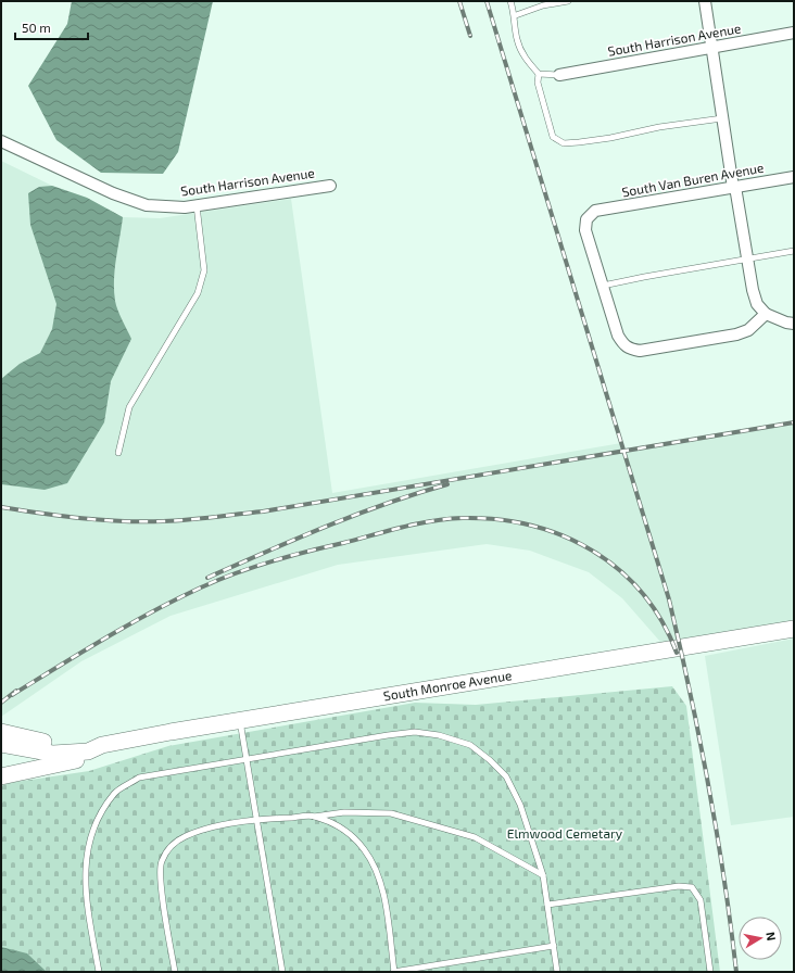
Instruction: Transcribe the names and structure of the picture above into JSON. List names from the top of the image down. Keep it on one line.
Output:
{"streets":{"main road":["South Monroe Avenue"],"street":["South Harrison Avenue","South Van Buren Avenue"]},"parks":["Elmwood Cemetary"],"scale_bar":"50 m","north":"right"}
